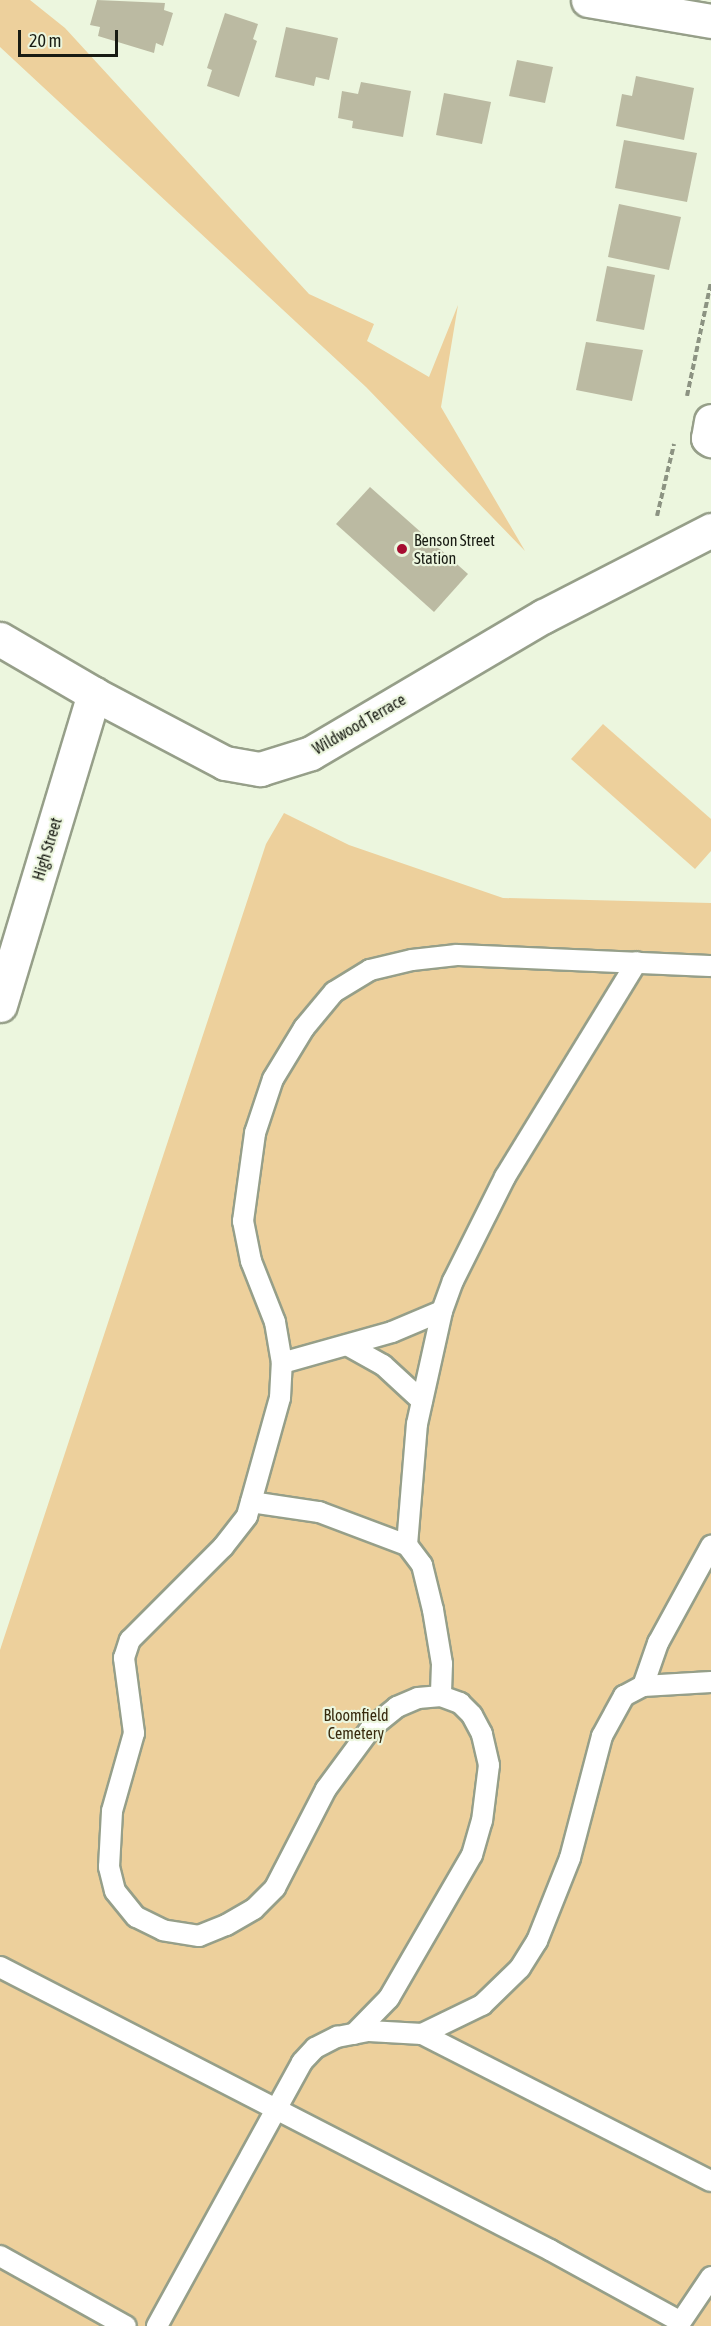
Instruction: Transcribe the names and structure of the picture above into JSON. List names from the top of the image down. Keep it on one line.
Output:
{"streets":{"street":["Wildwood Terrace","High Street"]},"crossings":[["Wildwood Terrace","High Street"]],"parks":["Bloomfield Cemetery"],"places":["Benson Street Station"],"scale_bar":"20 m"}
